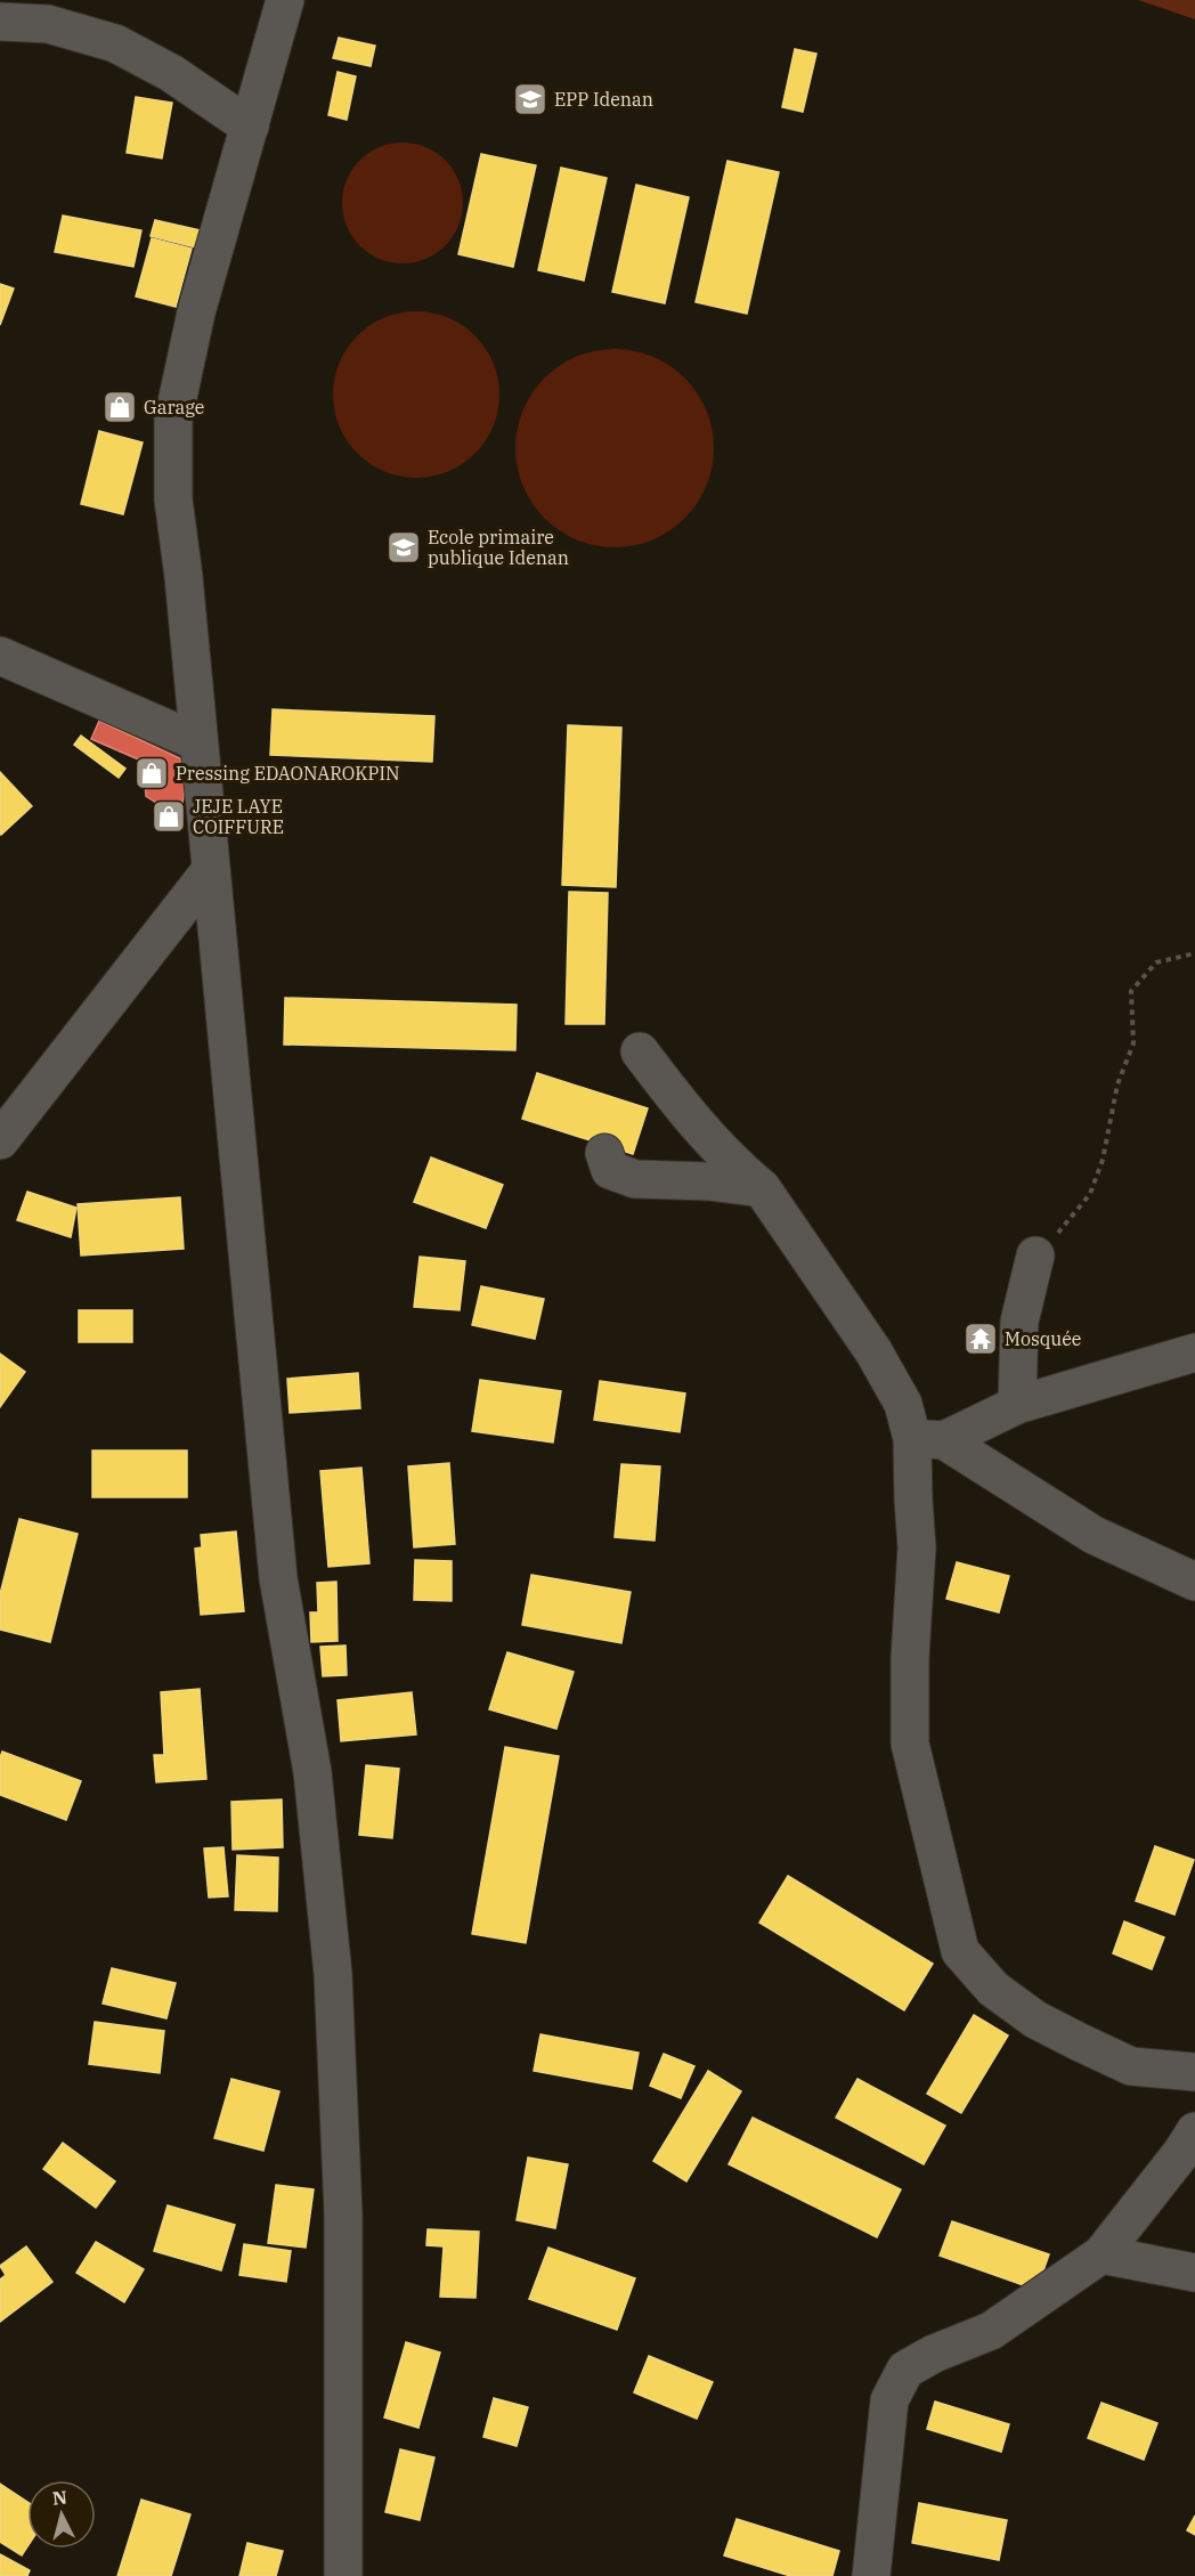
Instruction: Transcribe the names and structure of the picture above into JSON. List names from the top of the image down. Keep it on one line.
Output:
{"places":{"school or university":["EPP Idenan","Ecole primaire publique Idenan"],"shop":["Garage","Pressing EDAONAROKPIN","JEJE LAYE COIFFURE"],"temple":["Mosquée"]},"north":"top"}
